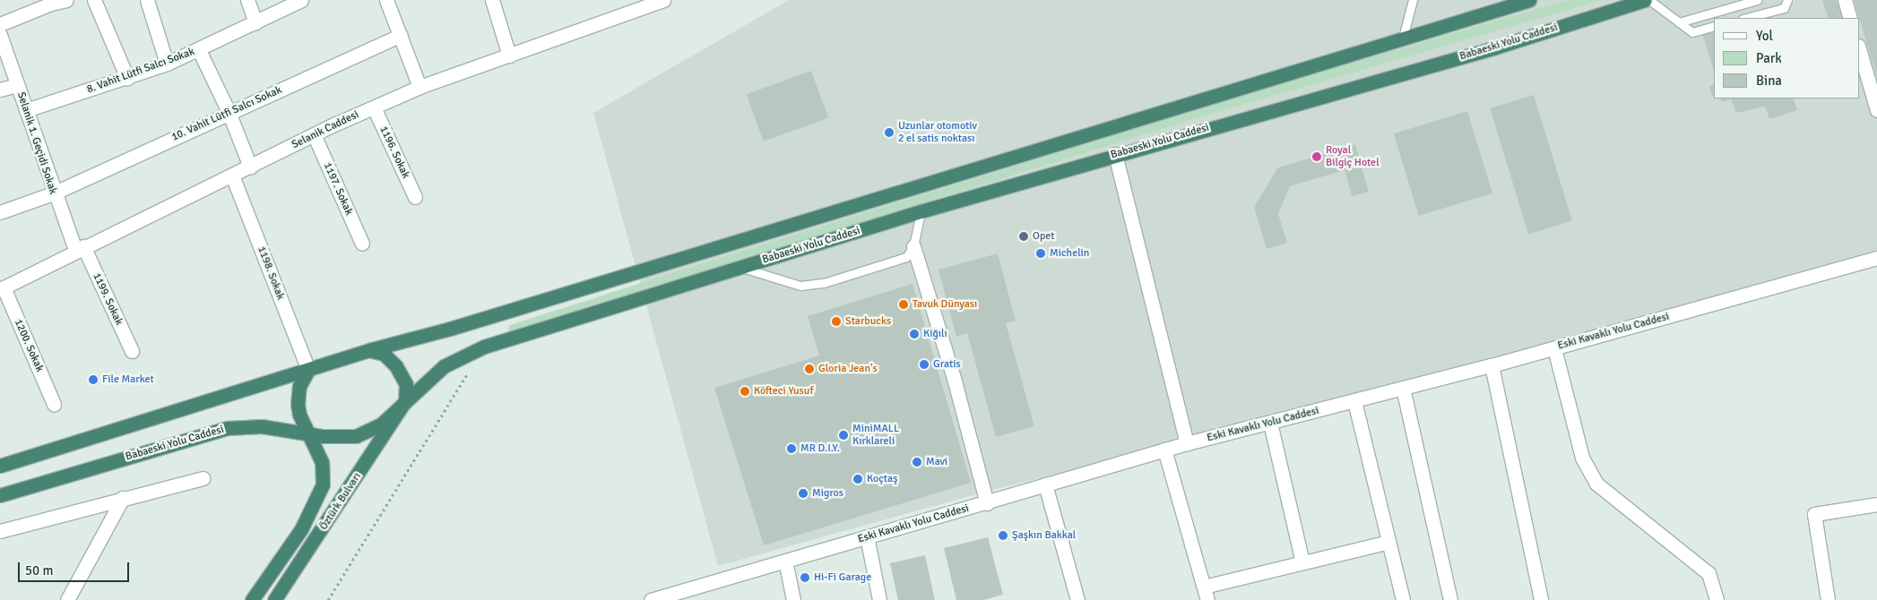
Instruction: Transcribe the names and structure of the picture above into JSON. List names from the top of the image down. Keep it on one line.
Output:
{"streets":{"highway":["Babaeski Yolu Caddesi","Öztürk Bulvarı"],"street":["8. Vahit Lütfi Salcı Sokak","10. Vahit Lütfi Salcı Sokak","Selanik Caddesi","Selanik 1. Geçidi Sokak","1196. Sokak","1197. Sokak","1198. Sokak","1199. Sokak","Eski Kavaklı Yolu Caddesi","1200. Sokak"]},"crossings":[["Babaeski Yolu Caddesi","1198. Sokak"],["Babaeski Yolu Caddesi","Öztürk Bulvarı"],["8. Vahit Lütfi Salcı Sokak","Selanik 1. Geçidi Sokak"],["10. Vahit Lütfi Salcı Sokak","Selanik 1. Geçidi Sokak"],["Selanik Caddesi","Selanik 1. Geçidi Sokak"],["Selanik Caddesi","1196. Sokak"],["Selanik Caddesi","1197. Sokak"],["Selanik Caddesi","1198. Sokak"],["Selanik Caddesi","1199. Sokak"],["Selanik Caddesi","1200. Sokak"],["Selanik 1. Geçidi Sokak","1199. Sokak"],["1198. Sokak","Öztürk Bulvarı"]],"places":["Uzunlar otomotiv 2 el satis noktası","Royal Bilgiç Hotel","Opet","Michelin","Tavuk Dünyası","Starbucks","Kiğılı","Gratis","Gloria Jean's","File Market","Köfteci Yusuf","MiniMALL Kırklareli","MR D.I.Y.","Mavi","Koçtaş","Migros","Şaşkın Bakkal","Hi-Fi Garage"],"legend":["Yol","Park","Bina"],"scale_bar":"50 m"}
